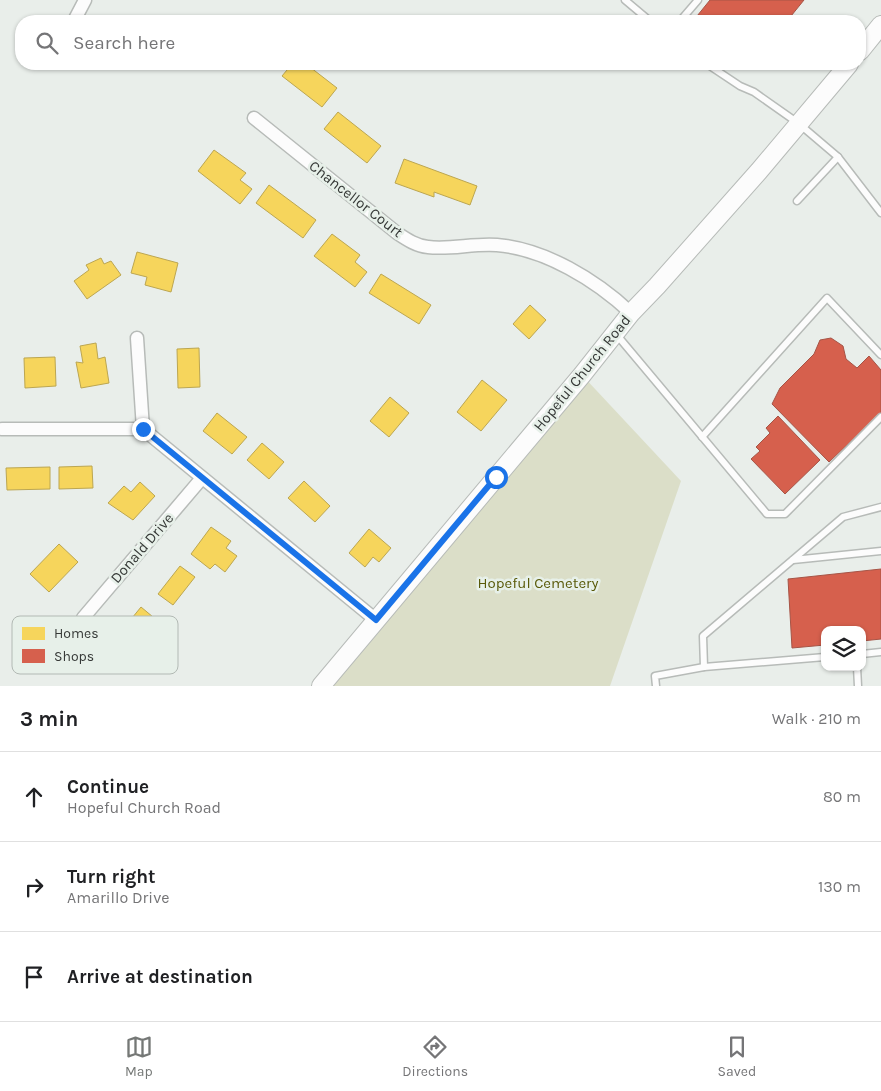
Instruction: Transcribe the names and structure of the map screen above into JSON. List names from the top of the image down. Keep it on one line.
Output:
{"streets":{"main road":["Hopeful Church Road"],"street":["Chancellor Court","Donald Drive"]},"crossings":[["Chancellor Court","Hopeful Church Road"]],"parks":["Hopeful Cemetery"],"legend":["Homes","Shops"],"page":{"search":"Search here","heading":["3 min","Walk · 210 m"],"list":[["Continue","Hopeful Church Road","80 m"],["Turn right","Amarillo Drive","130 m"],"Arrive at destination"],"nav":["Map","Directions","Saved"]}}
